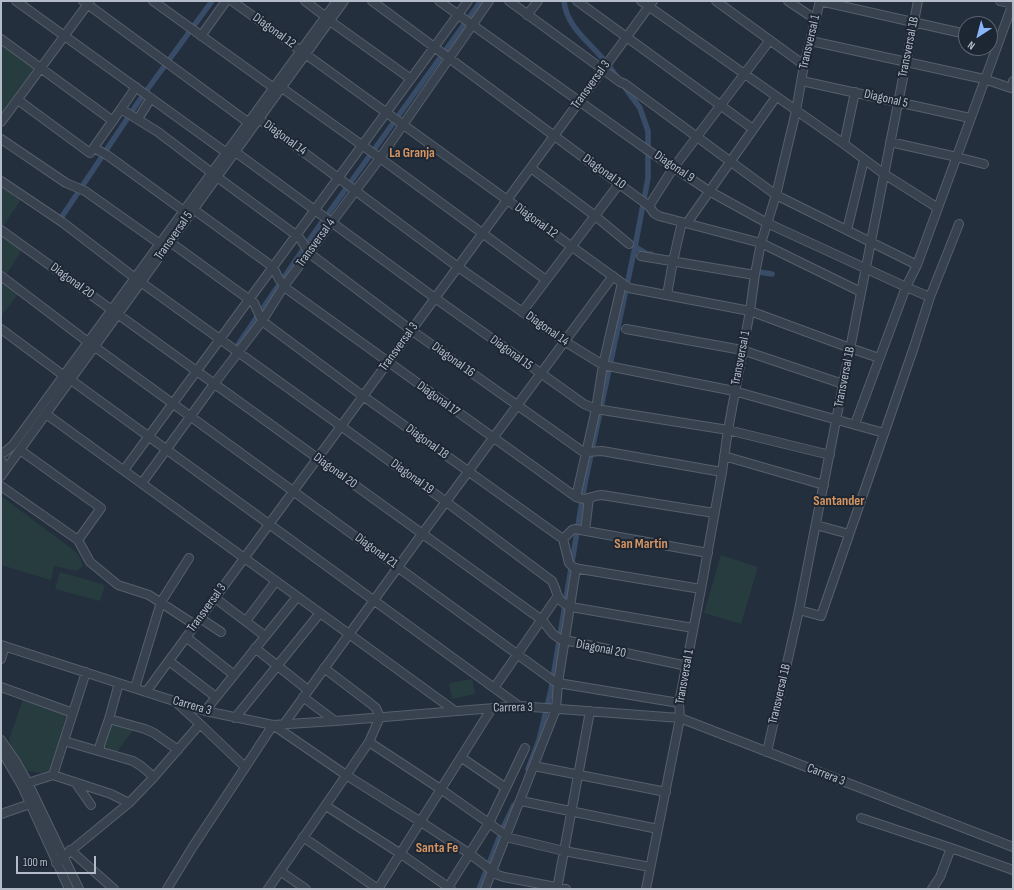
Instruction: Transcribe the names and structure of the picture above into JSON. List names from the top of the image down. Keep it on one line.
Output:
{"streets":{"street":["Diagonal 12","Transversal 1","Transversal 1B","Transversal 3","Diagonal 5","Diagonal 14","Diagonal 9","Diagonal 10","Transversal 5","Transversal 4","Diagonal 20","Diagonal 15","Diagonal 16","Diagonal 17","Diagonal 18","Diagonal 19","Diagonal 21","Carrera 3"]},"crossings":[["Diagonal 12","Transversal 1"],["Diagonal 12","Transversal 1B"],["Diagonal 12","Transversal 3"],["Diagonal 12","Transversal 5"],["Diagonal 12","Transversal 4"],["Transversal 1","Diagonal 5"],["Transversal 1","Diagonal 14"],["Transversal 1","Diagonal 9"],["Transversal 1","Diagonal 10"],["Transversal 1","Diagonal 20"],["Transversal 1","Diagonal 15"],["Transversal 1","Diagonal 16"],["Transversal 1","Diagonal 21"],["Transversal 1","Carrera 3"],["Transversal 1B","Diagonal 5"],["Transversal 1B","Diagonal 14"],["Transversal 1B","Diagonal 9"],["Transversal 1B","Diagonal 10"],["Transversal 1B","Diagonal 15"],["Transversal 1B","Carrera 3"],["Transversal 3","Diagonal 14"],["Transversal 3","Diagonal 9"],["Transversal 3","Diagonal 10"],["Transversal 3","Diagonal 20"],["Transversal 3","Diagonal 15"],["Transversal 3","Diagonal 16"],["Transversal 3","Diagonal 17"],["Transversal 3","Diagonal 18"],["Transversal 3","Diagonal 19"],["Transversal 3","Diagonal 21"],["Transversal 3","Carrera 3"],["Diagonal 14","Transversal 5"],["Diagonal 14","Transversal 4"],["Diagonal 9","Transversal 4"],["Diagonal 10","Transversal 4"],["Transversal 5","Diagonal 20"],["Transversal 5","Diagonal 15"],["Transversal 5","Diagonal 16"],["Transversal 5","Diagonal 17"],["Transversal 5","Diagonal 19"],["Transversal 5","Diagonal 21"],["Transversal 4","Diagonal 20"],["Transversal 4","Diagonal 15"],["Transversal 4","Diagonal 16"],["Transversal 4","Diagonal 17"],["Transversal 4","Diagonal 18"],["Transversal 4","Diagonal 19"],["Transversal 4","Diagonal 21"]],"districts":["La Granja","Santander","San Martín","Santa Fe"],"scale_bar":"100 m","north":"bottom left"}
